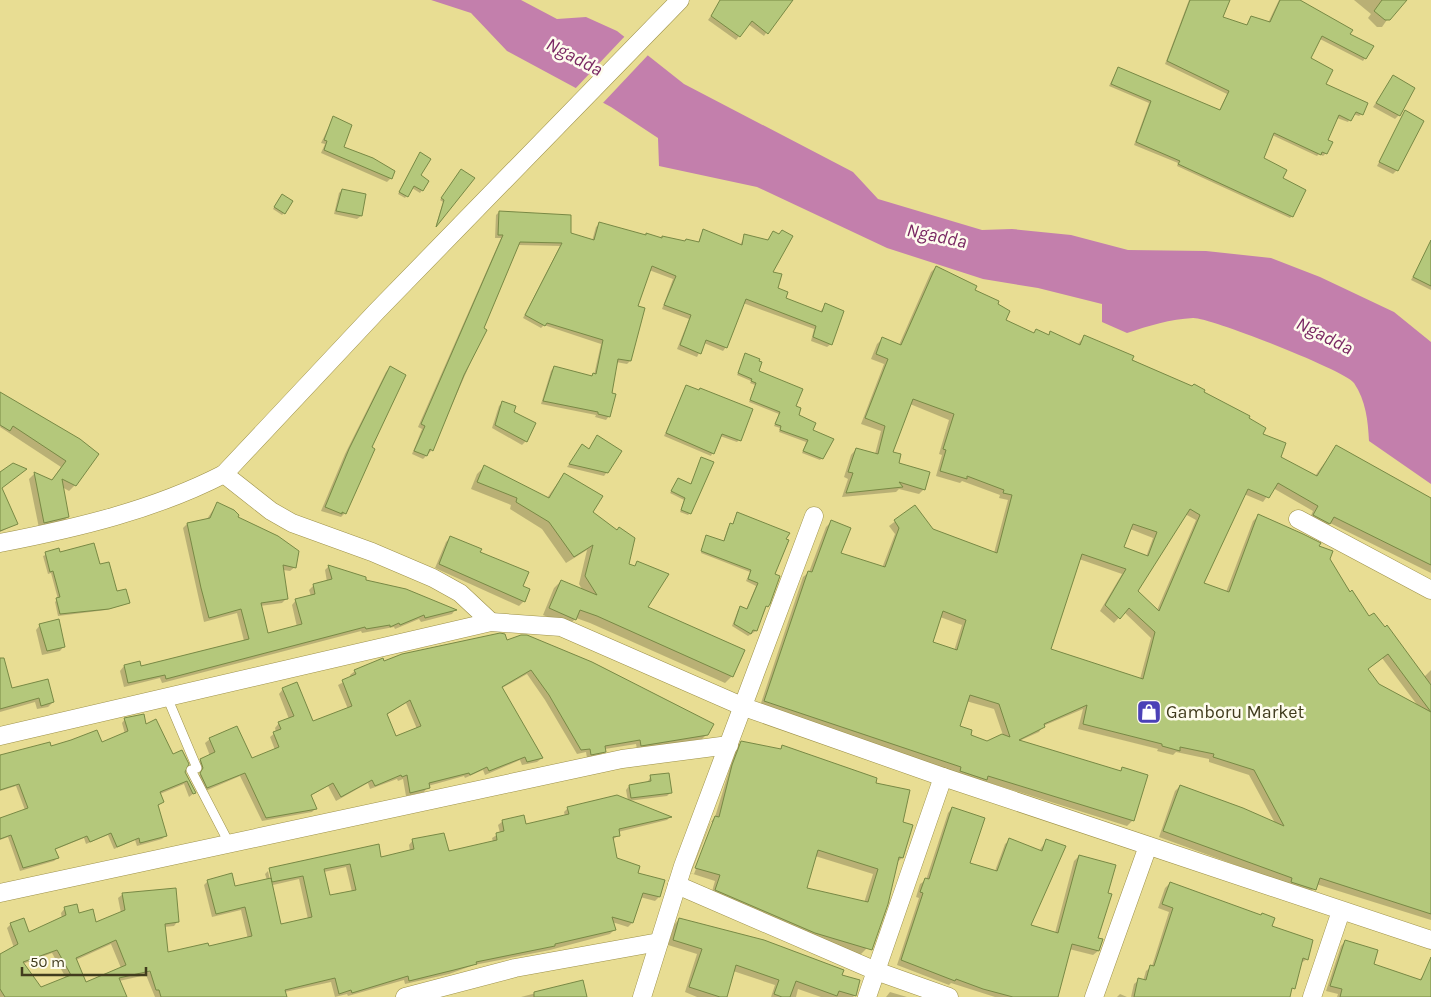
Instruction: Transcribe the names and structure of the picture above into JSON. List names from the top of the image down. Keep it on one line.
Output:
{"water":["Ngadda"],"places":{"shop":["Gamboru Market"]},"scale_bar":"50 m"}
